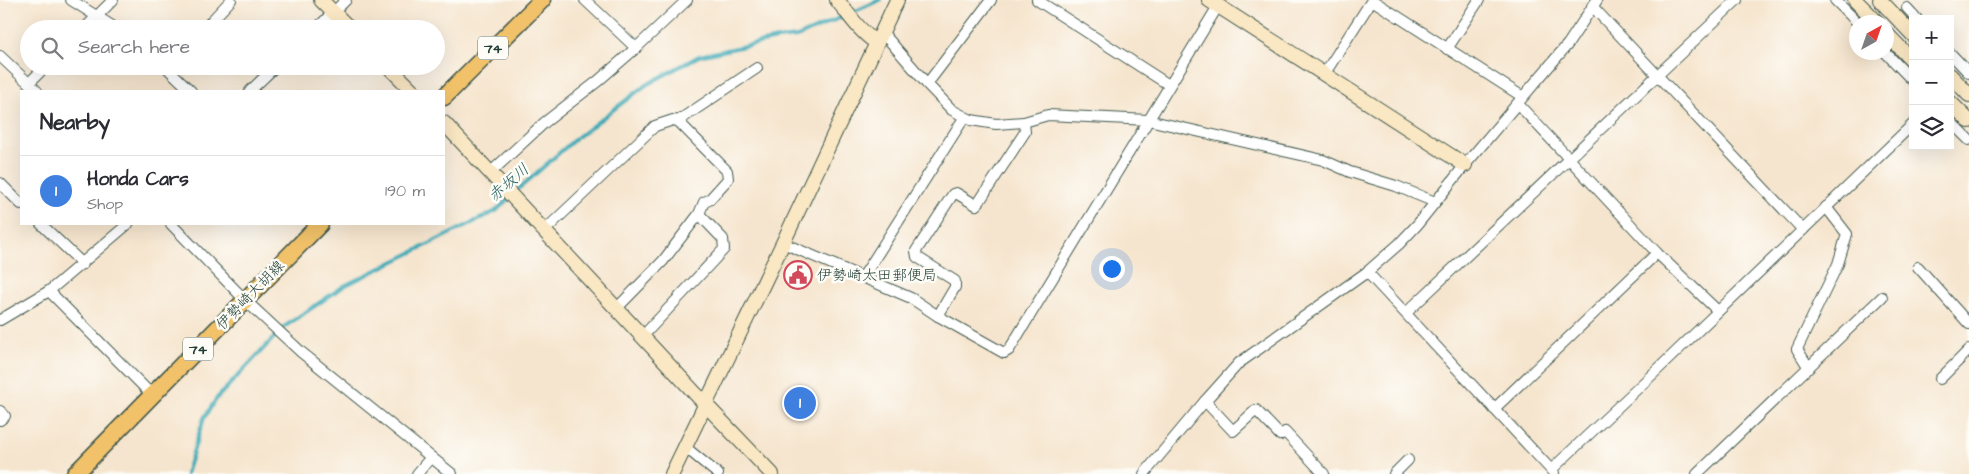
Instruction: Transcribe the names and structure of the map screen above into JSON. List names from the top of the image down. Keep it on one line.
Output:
{"streets":{"main road":["74","伊勢崎大胡線"]},"water":["赤坂川"],"places":{"public building":["伊勢崎太田郵便局"]},"north":"top right","page":{"map_buttons":["+","−"],"search":"Search here","heading":"Nearby","list":[{"mark":"1","name":"Honda Cars","note":"Shop","value":"190 m"}],"pins":"1"}}
